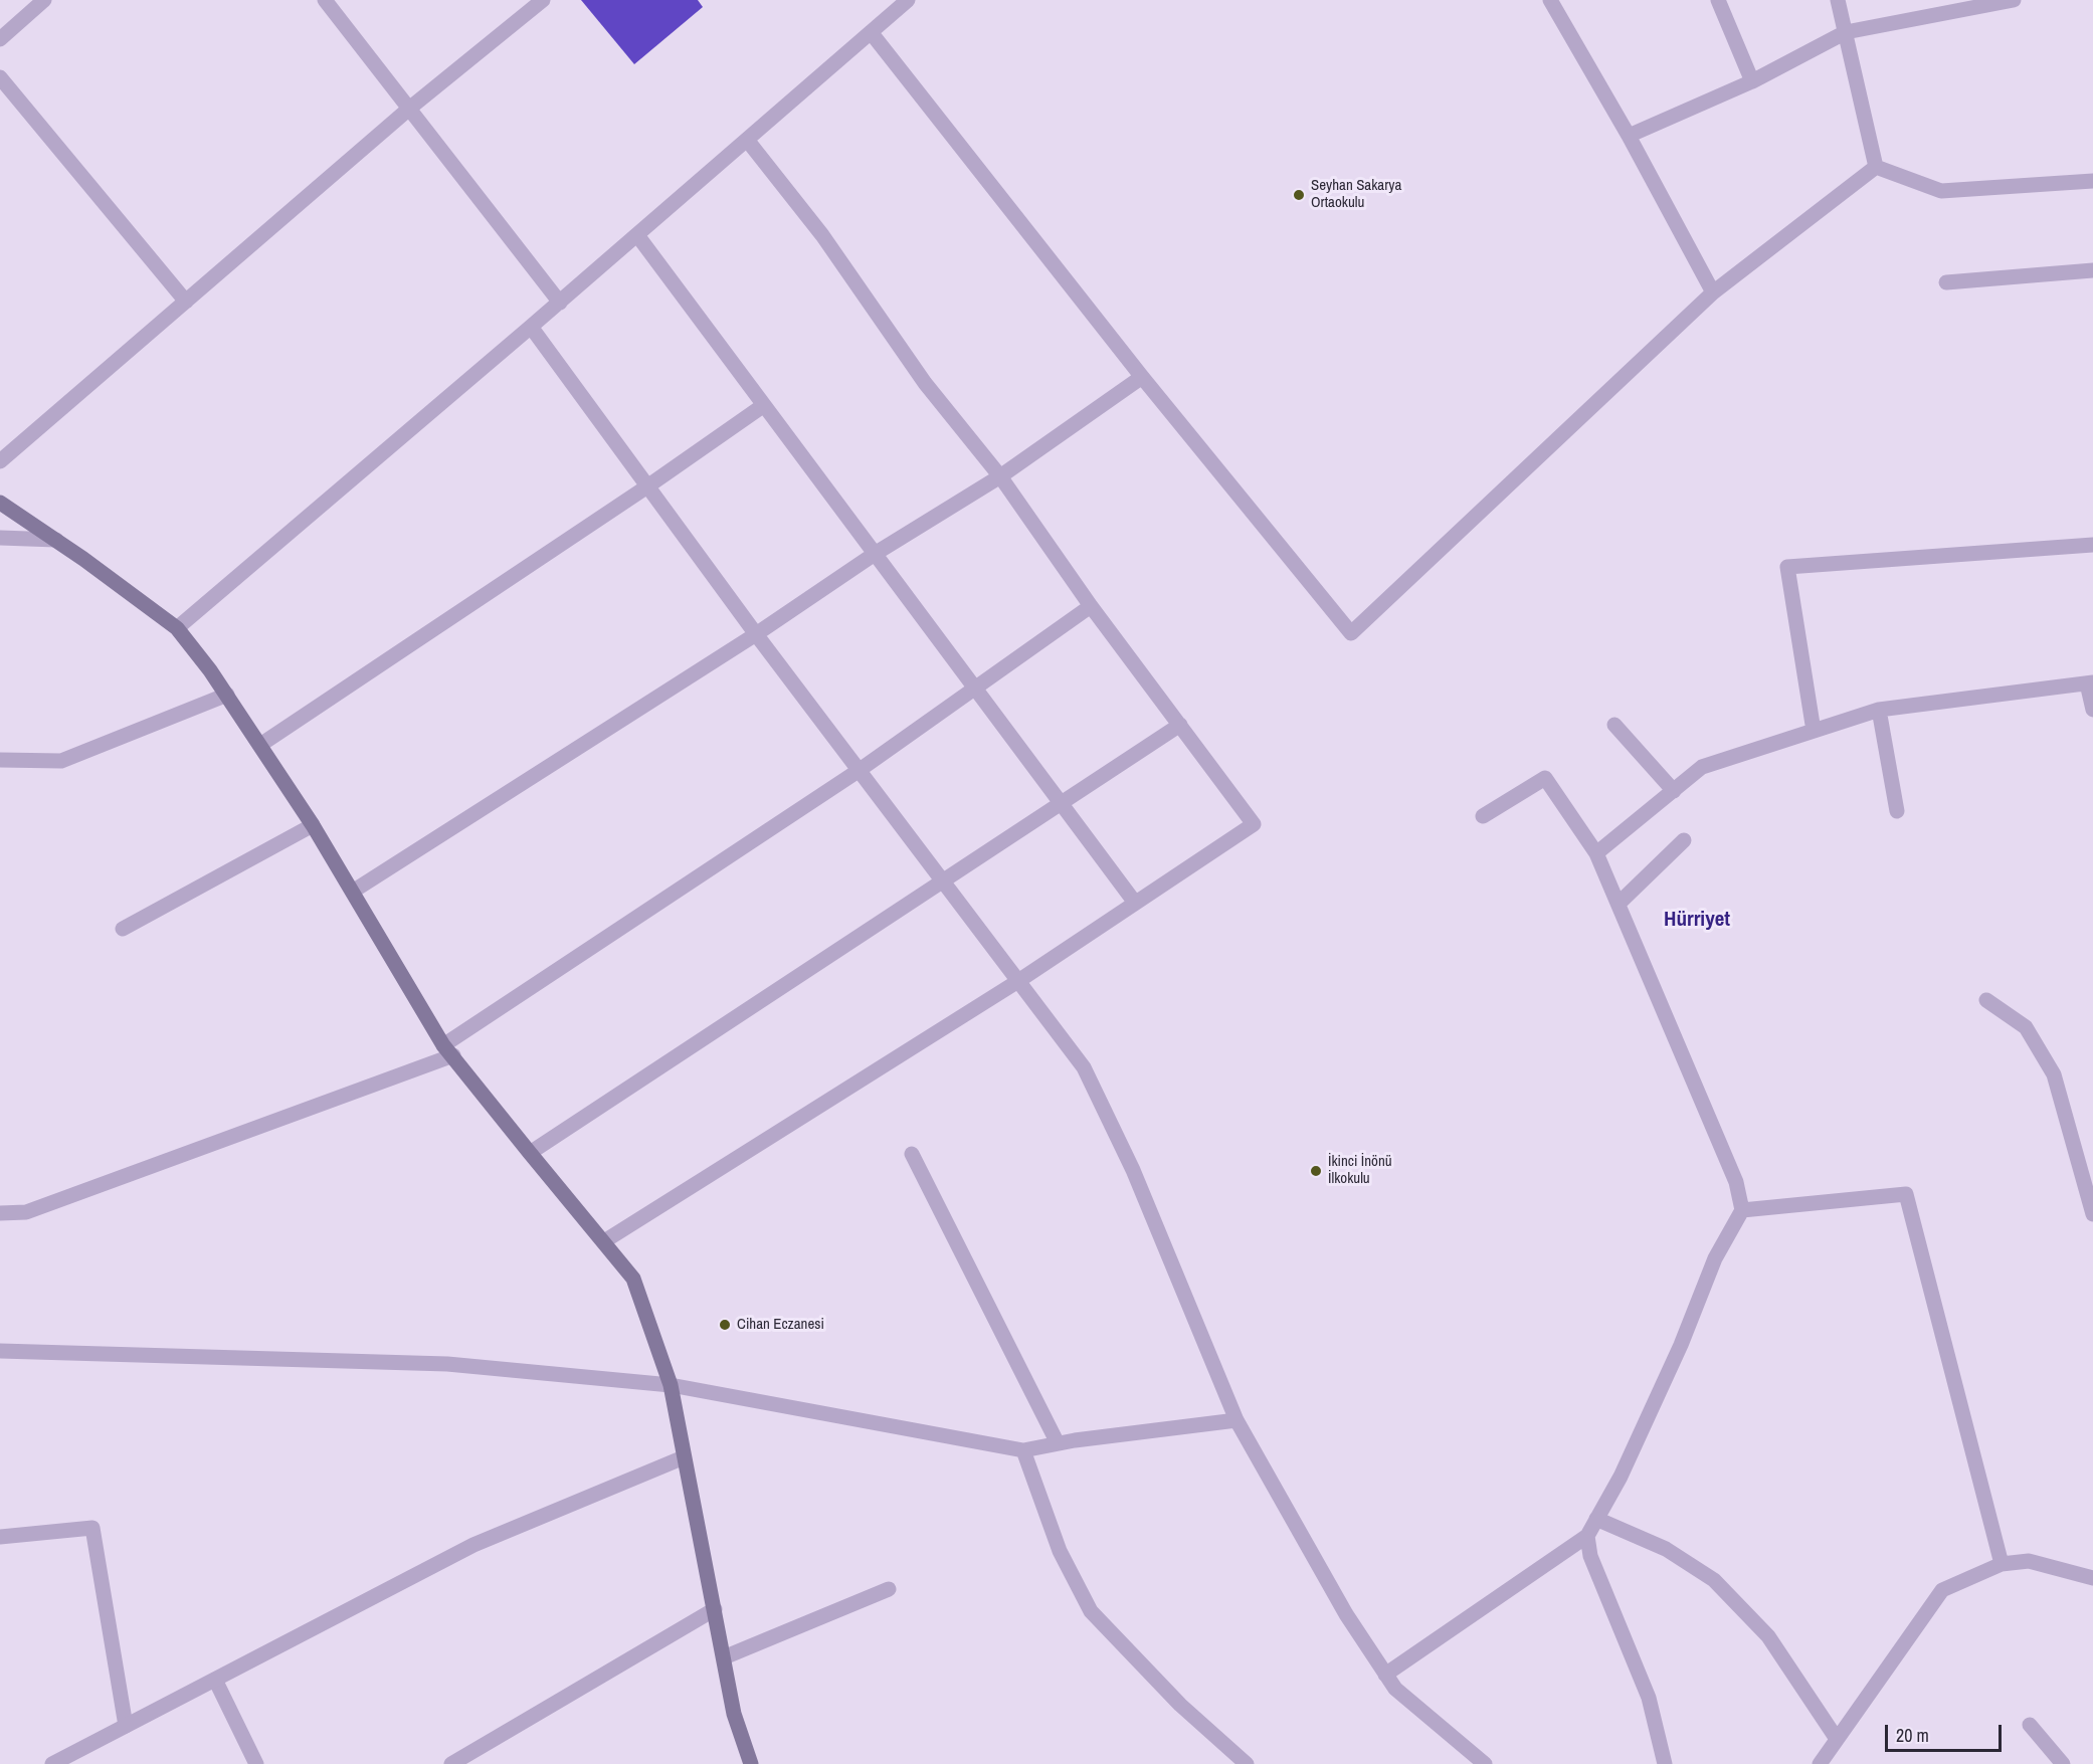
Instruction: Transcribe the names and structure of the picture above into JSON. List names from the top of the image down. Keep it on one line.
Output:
{"districts":["Hürriyet"],"places":["Seyhan Sakarya Ortaokulu","İkinci İnönü İlkokulu","Cihan Eczanesi"],"scale_bar":"20 m"}
